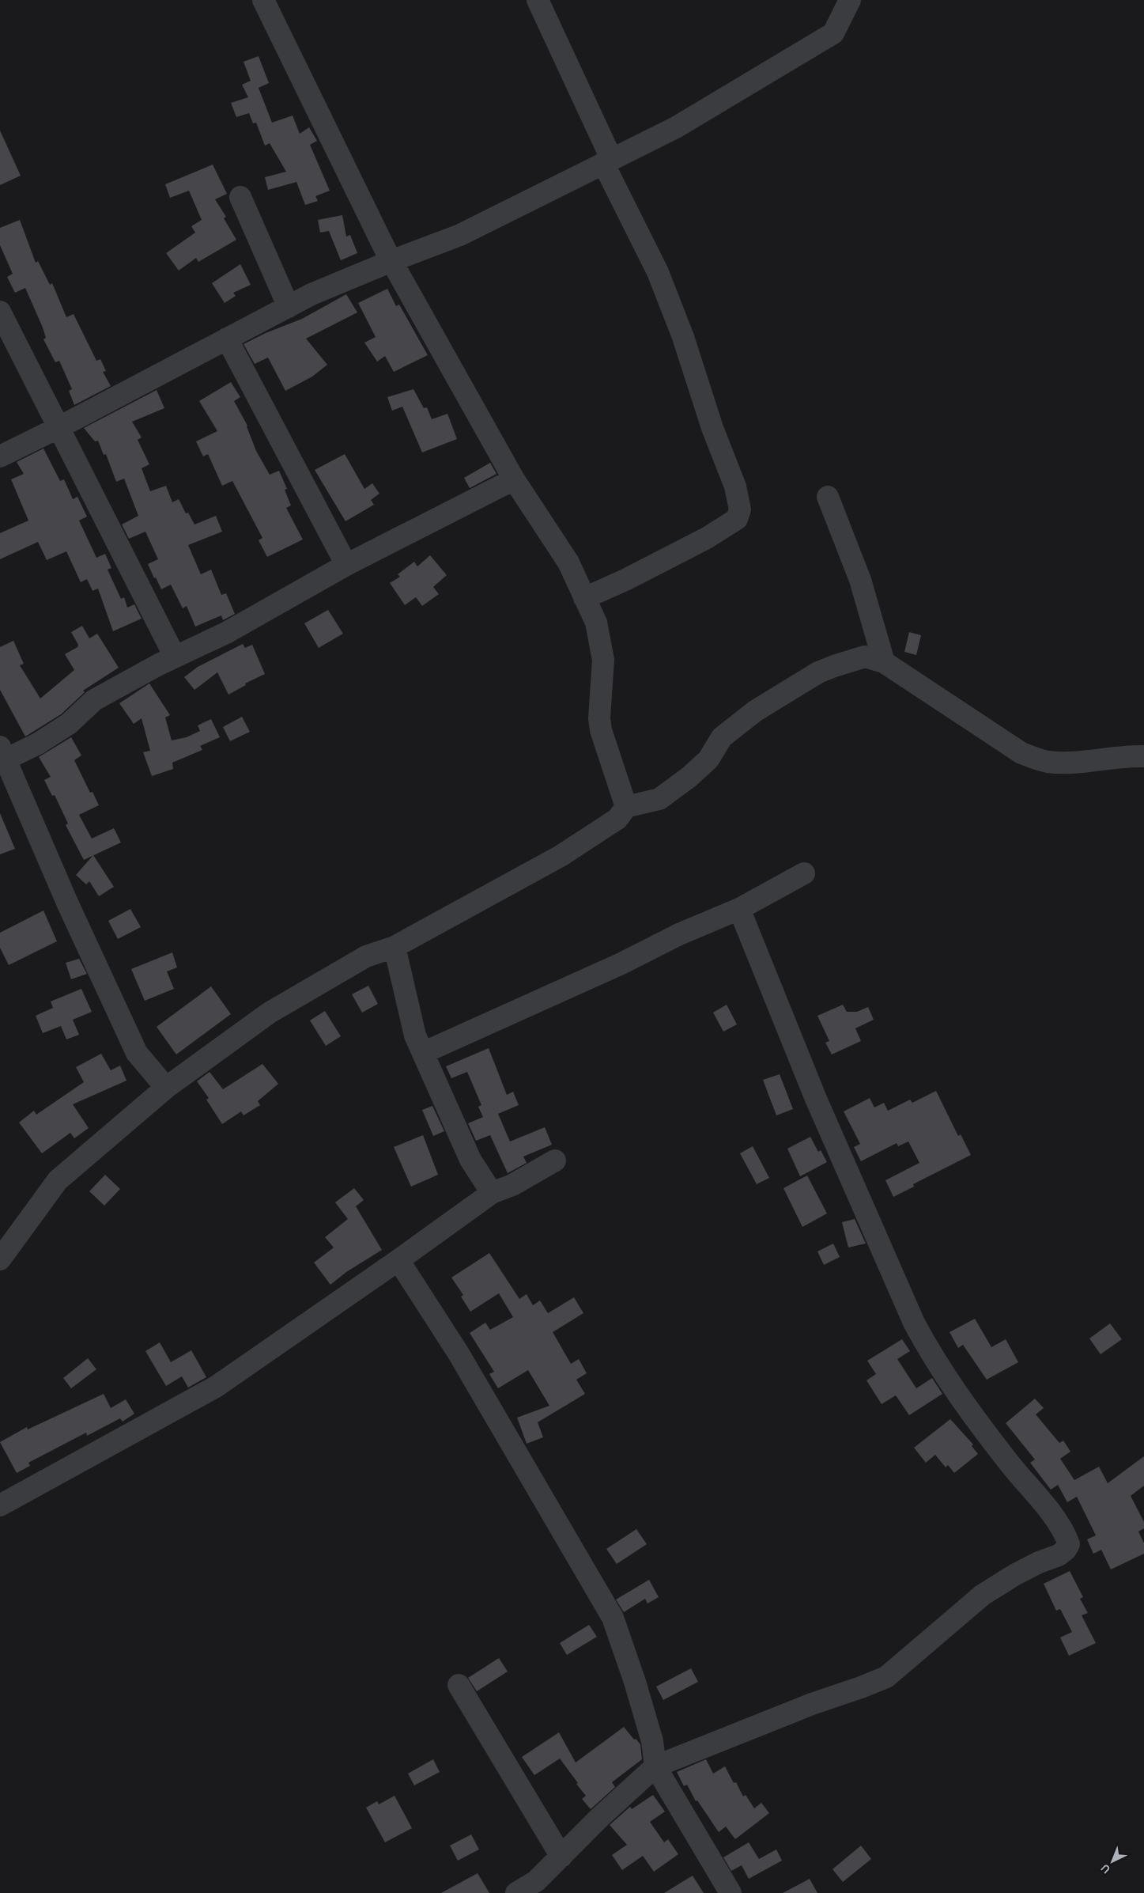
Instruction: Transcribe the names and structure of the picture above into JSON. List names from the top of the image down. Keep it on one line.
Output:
{"north":"bottom left"}
